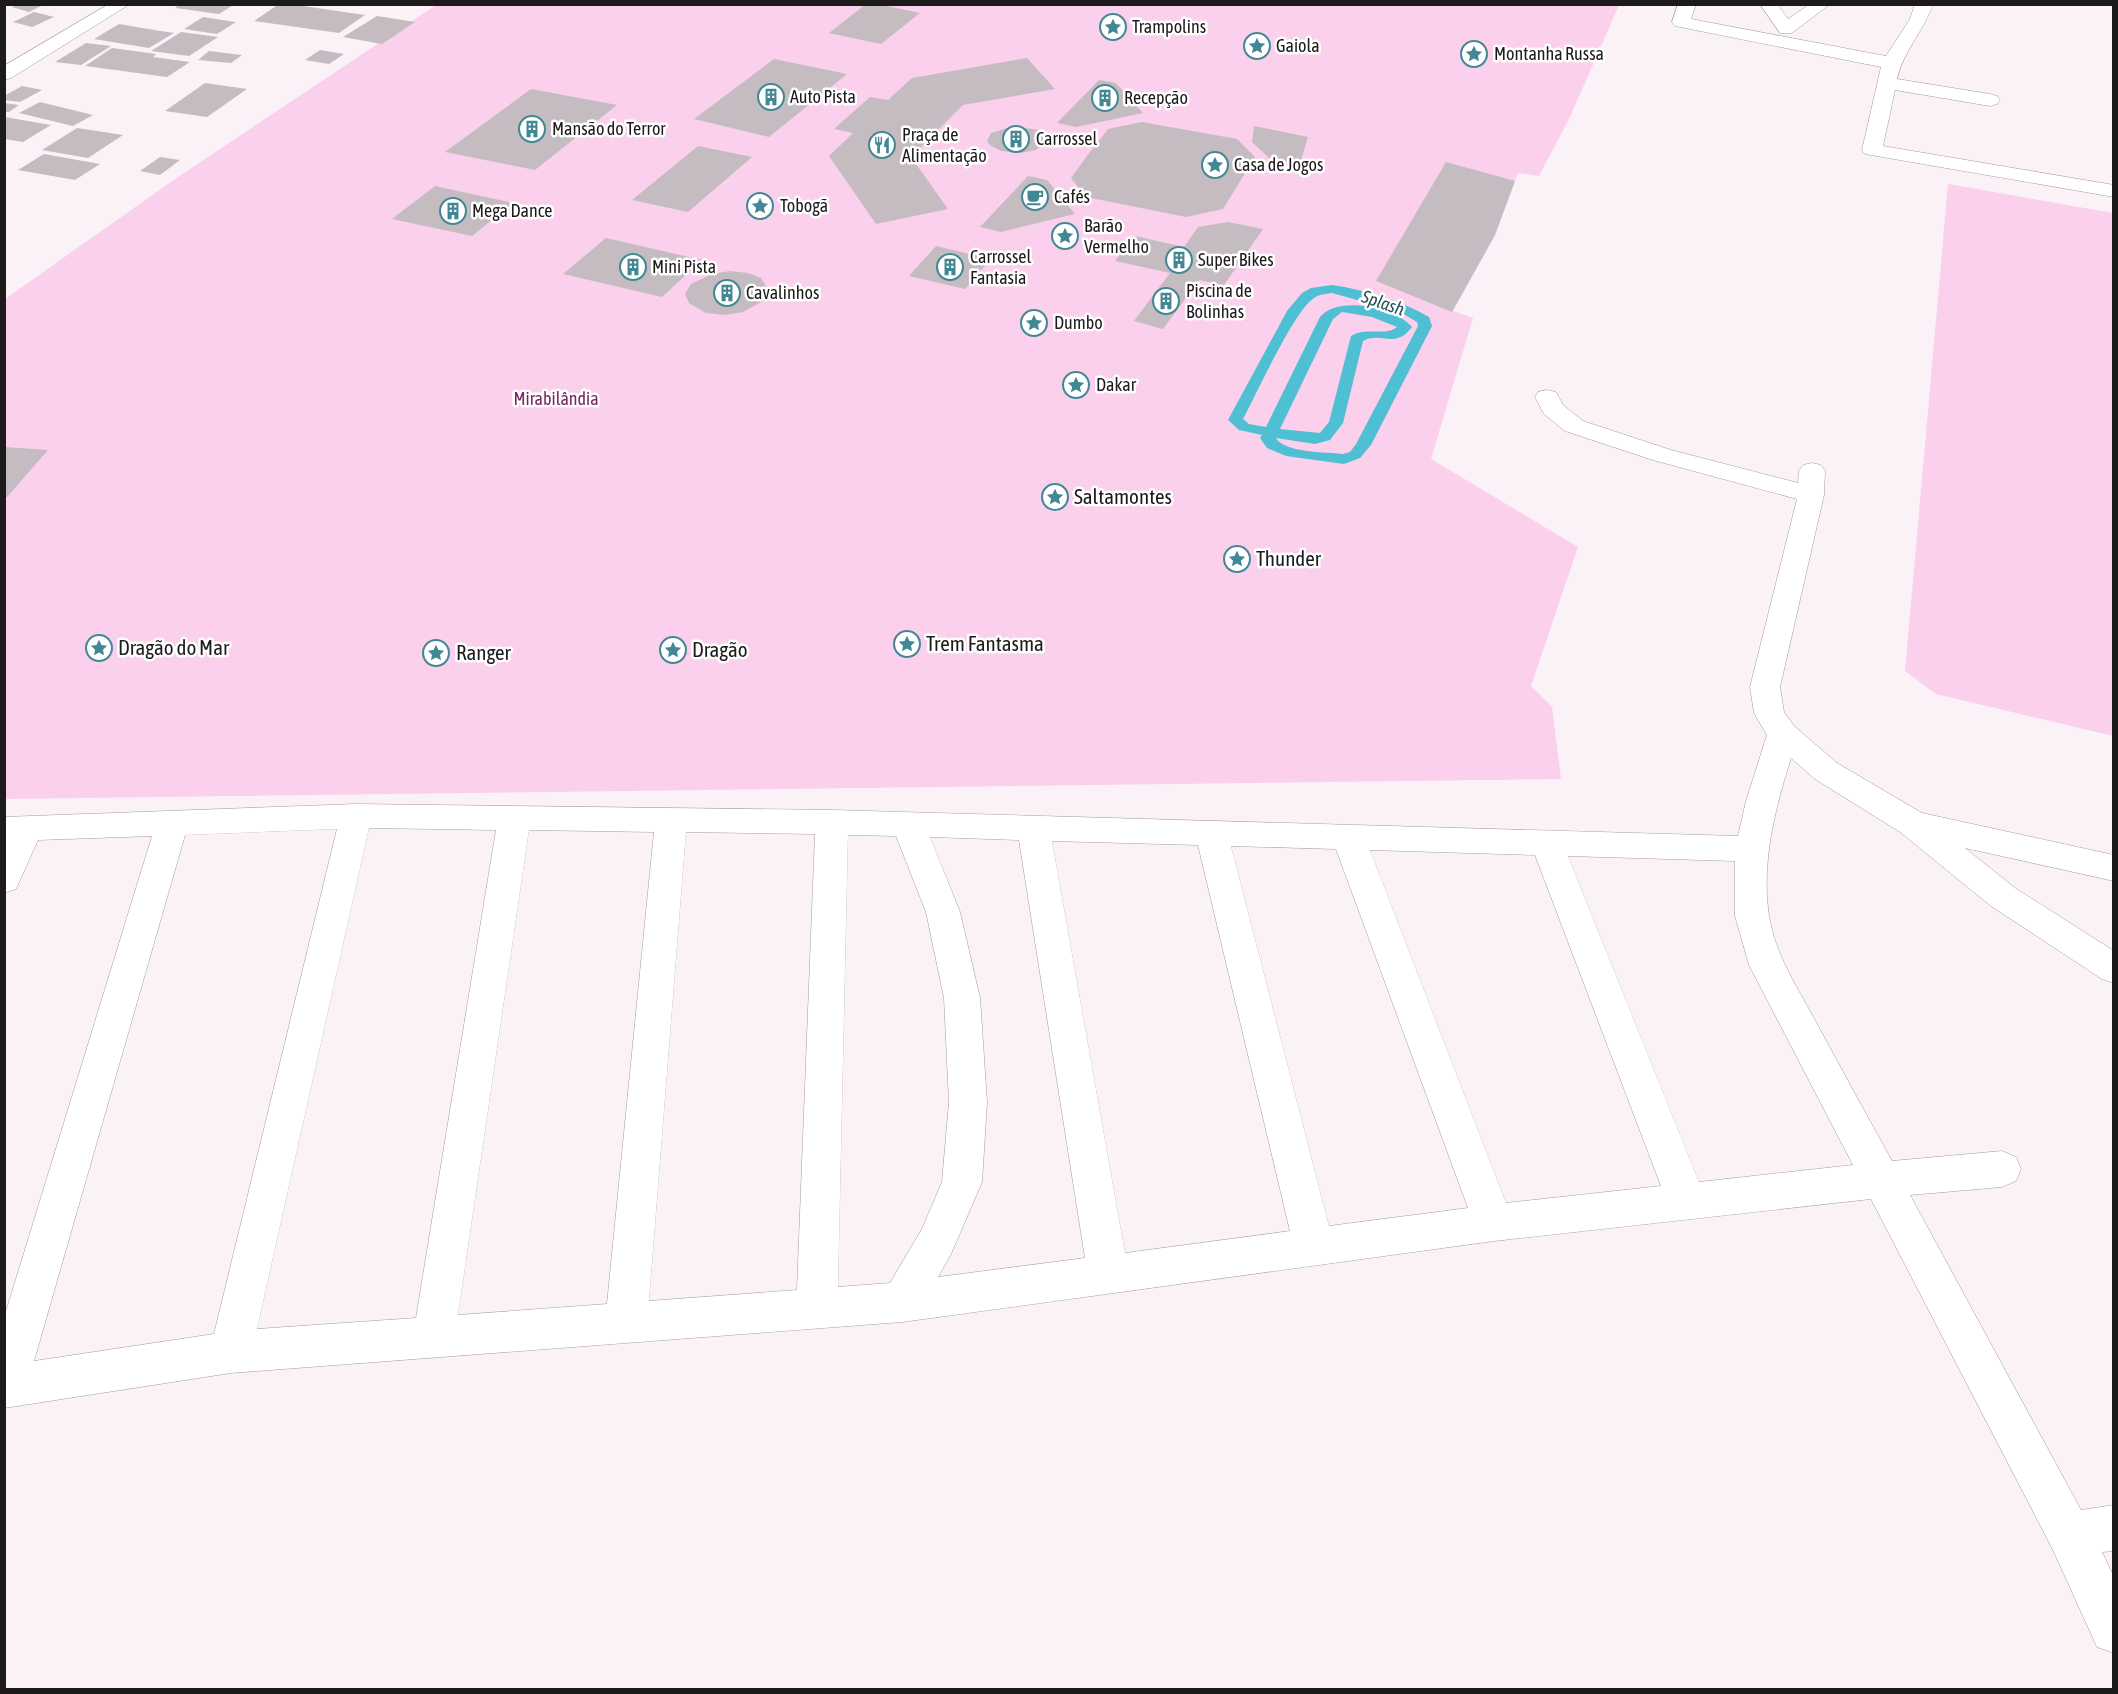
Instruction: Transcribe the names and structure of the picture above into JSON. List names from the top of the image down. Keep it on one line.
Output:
{"water":["Splash"],"parks":["Mirabilândia"],"places":{"place":["Trampolins","Gaiola","Montanha Russa","Casa de Jogos","Tobogã","Barão Vermelho","Dumbo","Dakar","Saltamontes","Thunder","Trem Fantasma","Dragão do Mar","Dragão","Ranger"],"building":["Auto Pista","Recepção","Mansão do Terror","Carrossel","Mega Dance","Super Bikes","Mini Pista","Carrossel Fantasia","Cavalinhos","Piscina de Bolinhas"],"restaurant":["Praça de Alimentação"],"cafe":["Cafés"]}}
